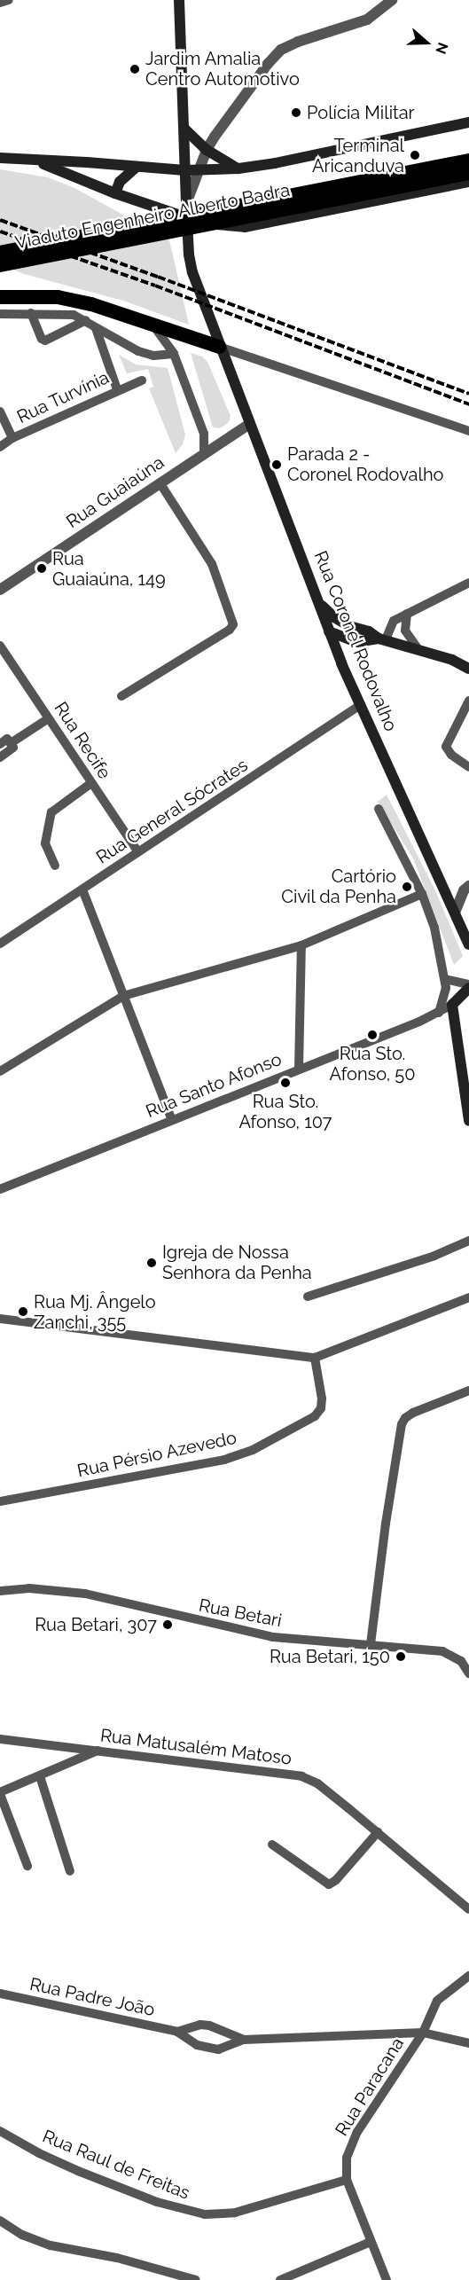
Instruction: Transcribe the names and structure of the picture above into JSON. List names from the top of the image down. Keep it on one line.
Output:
{"streets":{"highway":["Viaduto Engenheiro Alberto Badra"],"main road":["Rua Coronel Rodovalho"],"street":["Rua Turvínia","Rua Guaiaúna","Rua Recife","Rua General Sócrates","Rua Santo Afonso","Rua Pérsio Azevedo","Rua Betari","Rua Matusalém Matoso","Rua Padre João","Rua Paracana","Rua Raul de Freitas"]},"crossings":[["Rua Guaiaúna","Rua Coronel Rodovalho"],["Rua Coronel Rodovalho","Rua General Sócrates"],["Rua Recife","Rua General Sócrates"],["Rua Padre João","Rua Paracana"],["Rua Paracana","Rua Raul de Freitas"]],"places":["Jardim Amalia Centro Automotivo","Polícia Militar","Terminal Aricanduva","Parada 2 - Coronel Rodovalho","Rua Guaiaúna, 149","Cartório Civil da Penha","Rua Sto. Afonso, 50","Rua Sto. Afonso, 107","Igreja de Nossa Senhora da Penha","Rua Mj. Ângelo Zanchi, 355","Rua Betari, 307","Rua Betari, 150"],"north":"right"}
